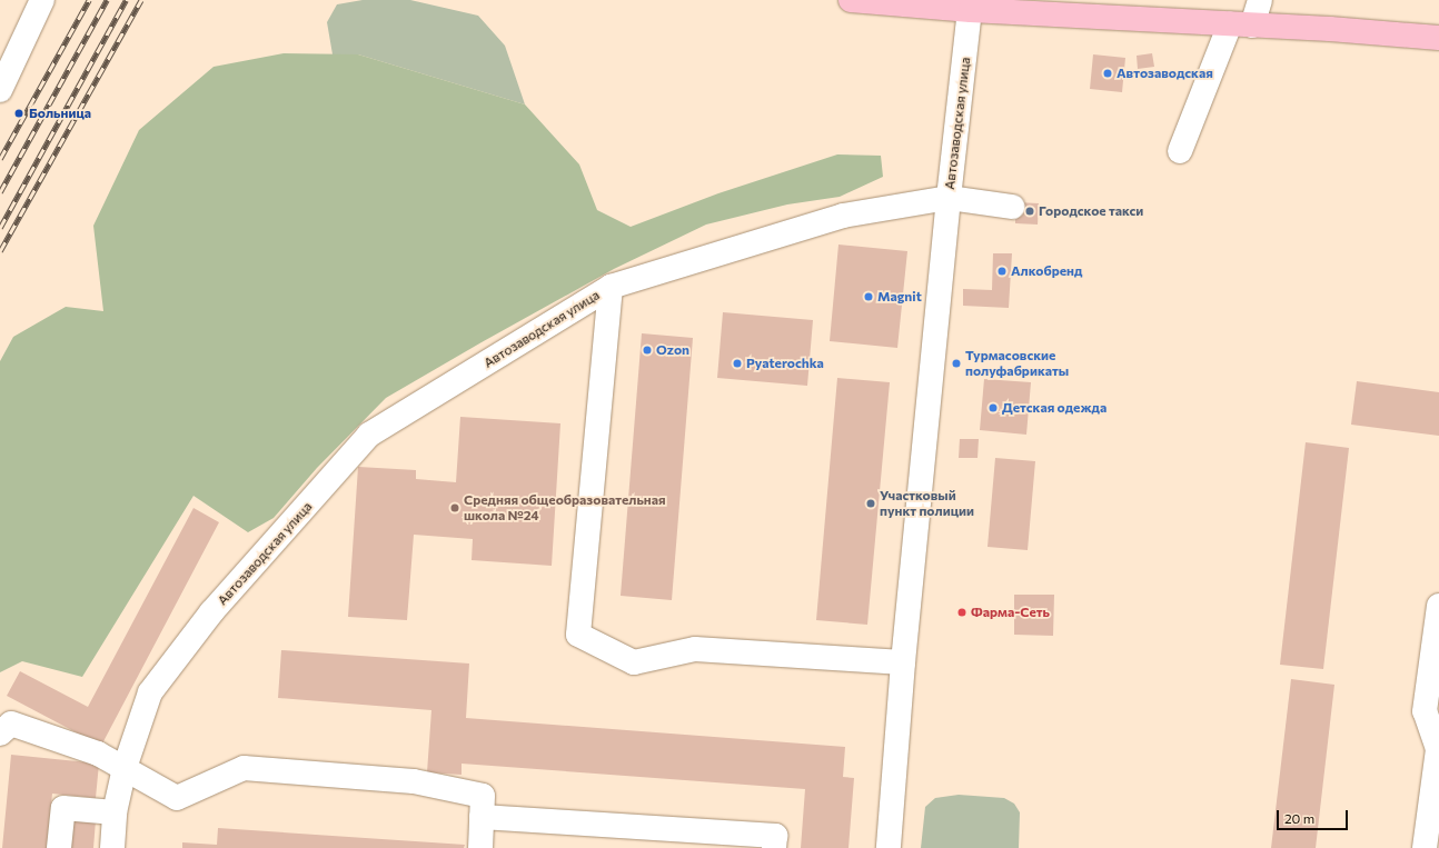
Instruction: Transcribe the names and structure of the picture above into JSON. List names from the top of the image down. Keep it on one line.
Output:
{"streets":{"street":["Автозаводская улица"]},"places":["Автозаводская","Больница","Городское такси","Алкобренд","Magnit","Ozon","Pyaterochka","Турмасовские полуфабрикаты","Детская одежда","Участковый пункт полиции","Средняя общеобразовательная школа №24","Фарма-Сеть"],"scale_bar":"20 m"}
